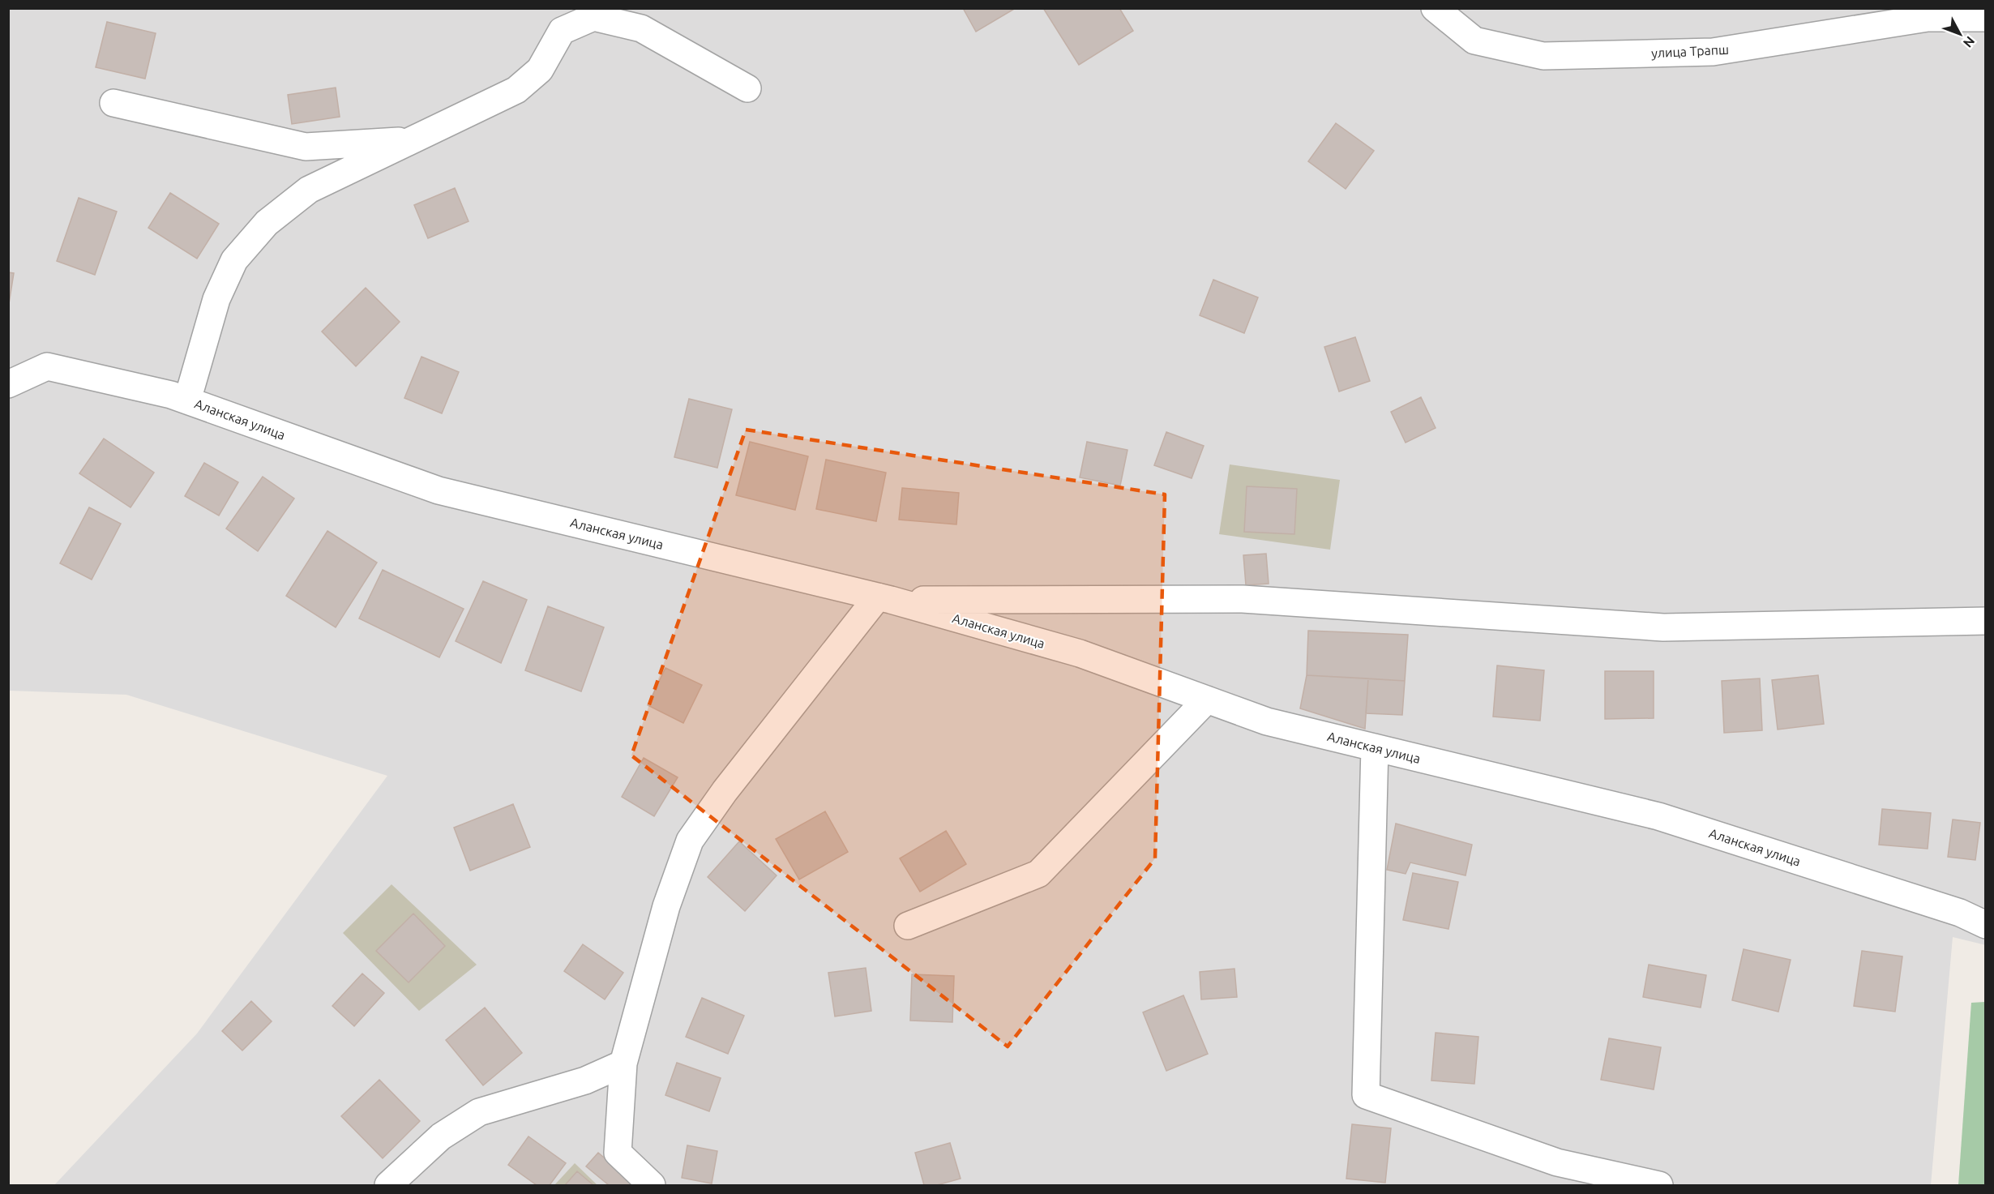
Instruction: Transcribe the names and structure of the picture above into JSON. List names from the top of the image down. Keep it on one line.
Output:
{"streets":{"street":["улица Трапш","Аланская улица"]},"north":"bottom right"}
